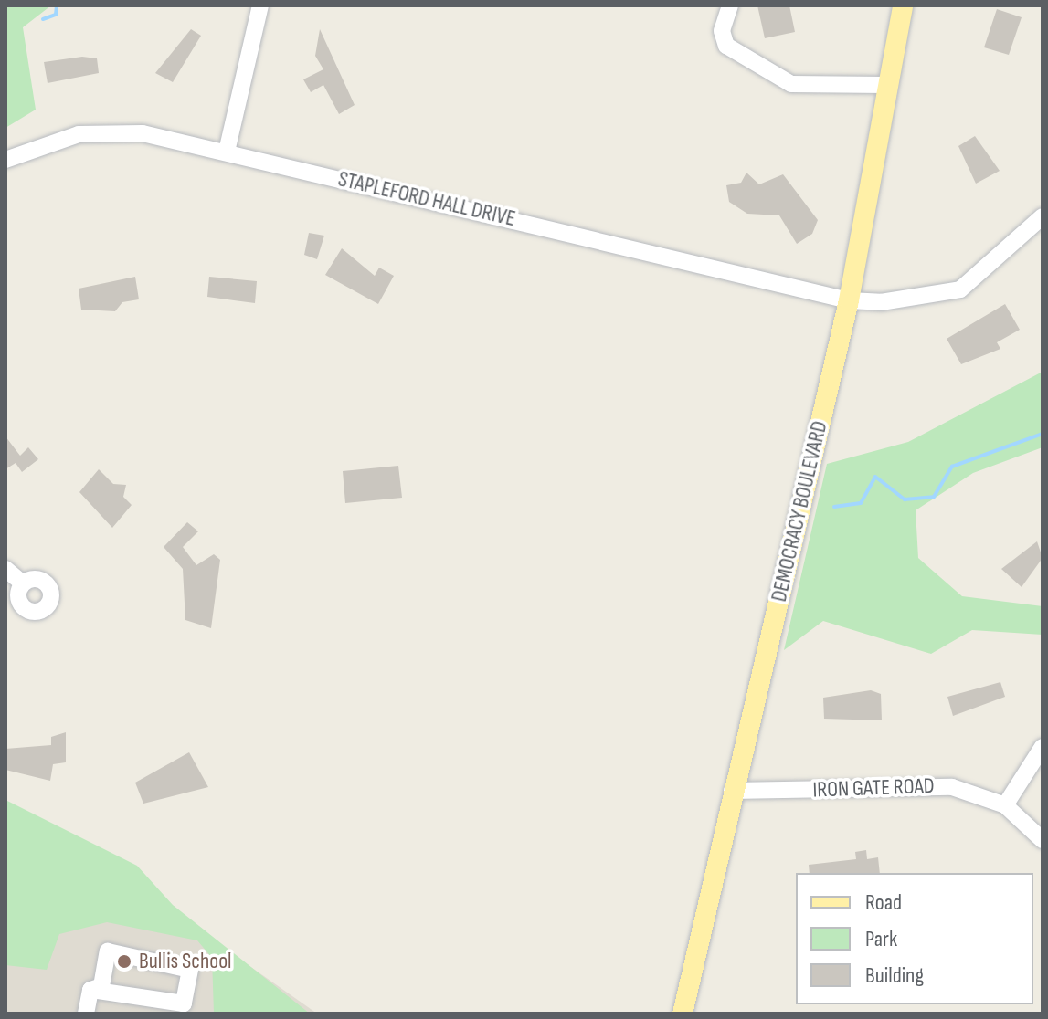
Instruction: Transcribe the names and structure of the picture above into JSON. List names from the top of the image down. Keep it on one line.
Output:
{"streets":{"main road":["DEMOCRACY BOULEVARD"],"street":["STAPLEFORD HALL DRIVE","IRON GATE ROAD"]},"crossings":[["STAPLEFORD HALL DRIVE","DEMOCRACY BOULEVARD"],["DEMOCRACY BOULEVARD","IRON GATE ROAD"]],"places":["Bullis School"],"legend":["Road","Park","Building"]}
